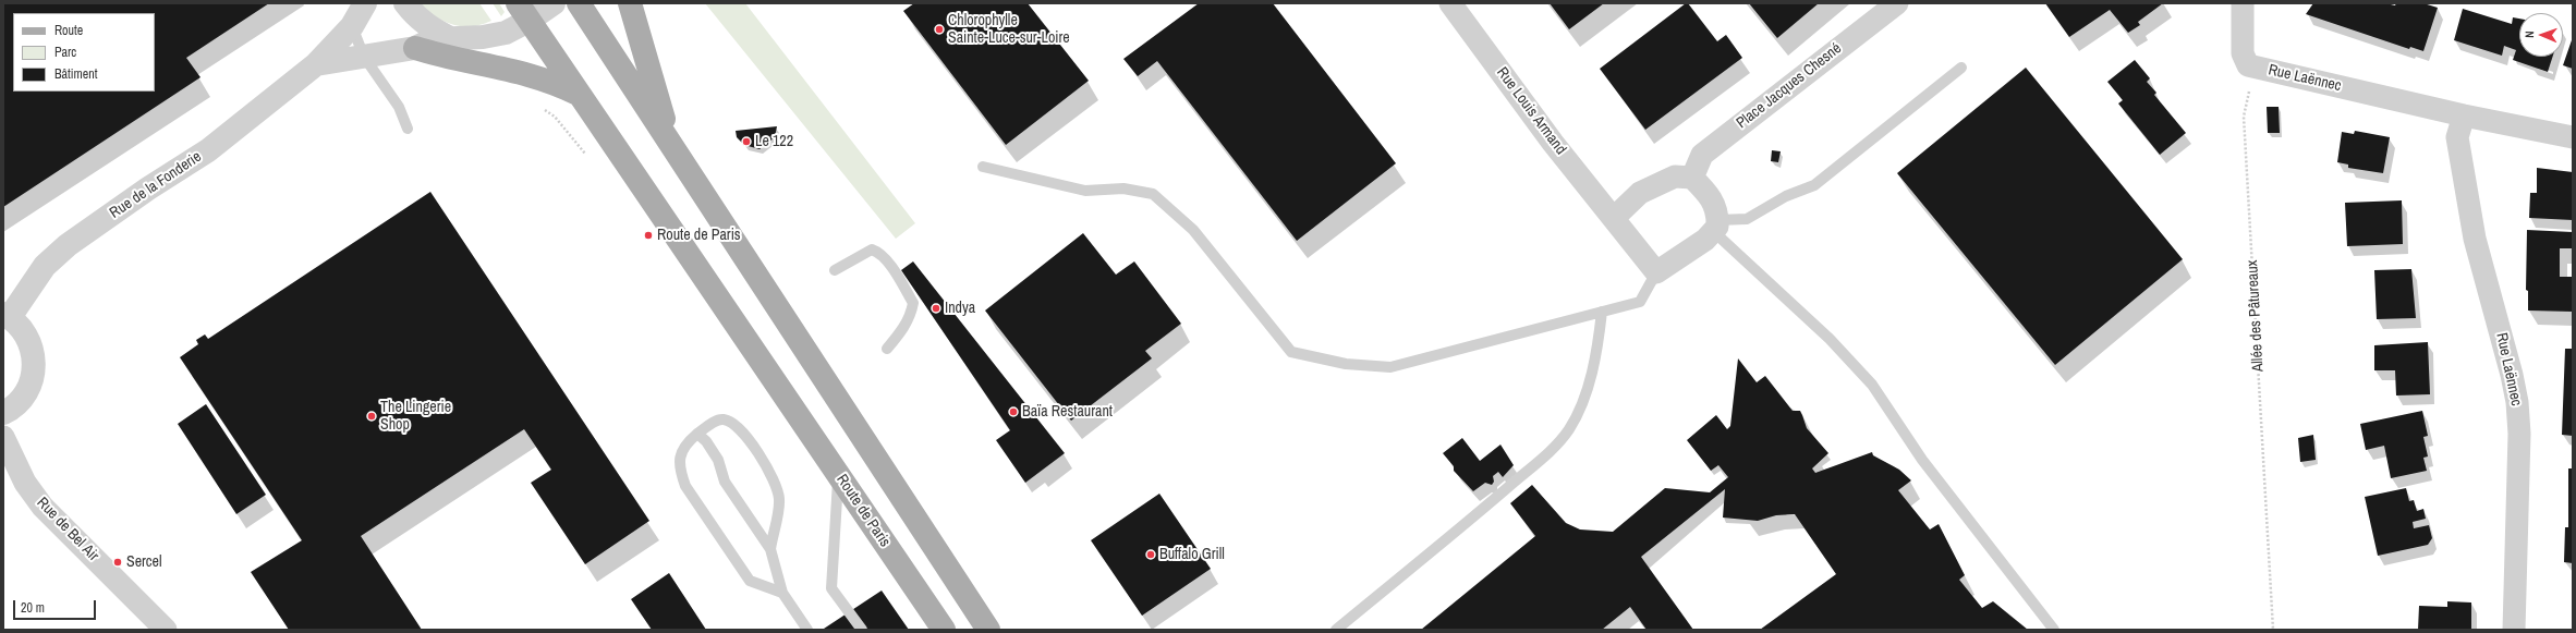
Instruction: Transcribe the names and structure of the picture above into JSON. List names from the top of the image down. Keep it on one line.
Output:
{"streets":{"main road":["Route de Paris"],"street":["Rue Laënnec","Place Jacques Chesné","Rue Louis Armand","Rue de la Fonderie","Rue de Bel Air"],"path":["Allée des Pâtureaux"]},"crossings":[["Rue Laënnec","Allée des Pâtureaux"],["Place Jacques Chesné","Rue Louis Armand"]],"places":["Chlorophylle Sainte-Luce-sur-Loire","Le 122","Route de Paris","Indya","Baïa Restaurant","The Lingerie Shop","Buffalo Grill","Sercel"],"legend":["Route","Parc","Bâtiment"],"scale_bar":"20 m","north":"left"}
